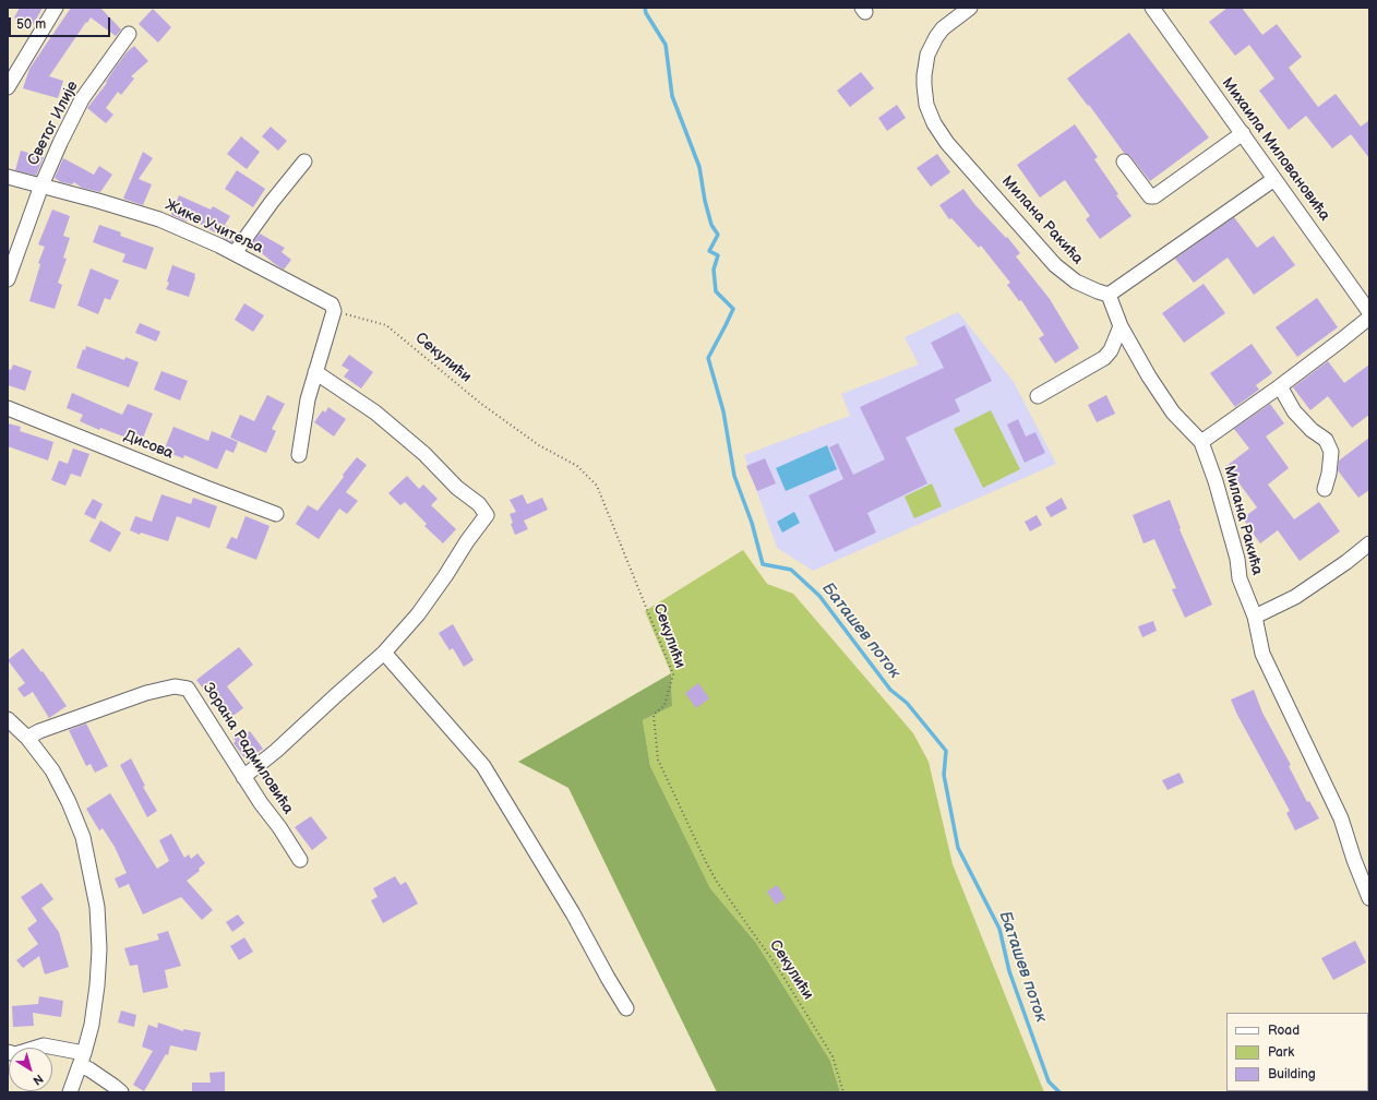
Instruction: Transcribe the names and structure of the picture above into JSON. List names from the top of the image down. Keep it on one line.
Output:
{"streets":{"street":["Светог Илије","Михаила Миловановића","Милана Ракића","Жике Учитеља","Дисова","Зорана Радмиловића"],"path":["Секулићи"]},"crossings":[["Светог Илије","Жике Учитеља"],["Жике Учитеља","Секулићи"]],"water":["Баташев поток"],"legend":["Road","Park","Building"],"scale_bar":"50 m","north":"bottom right"}
